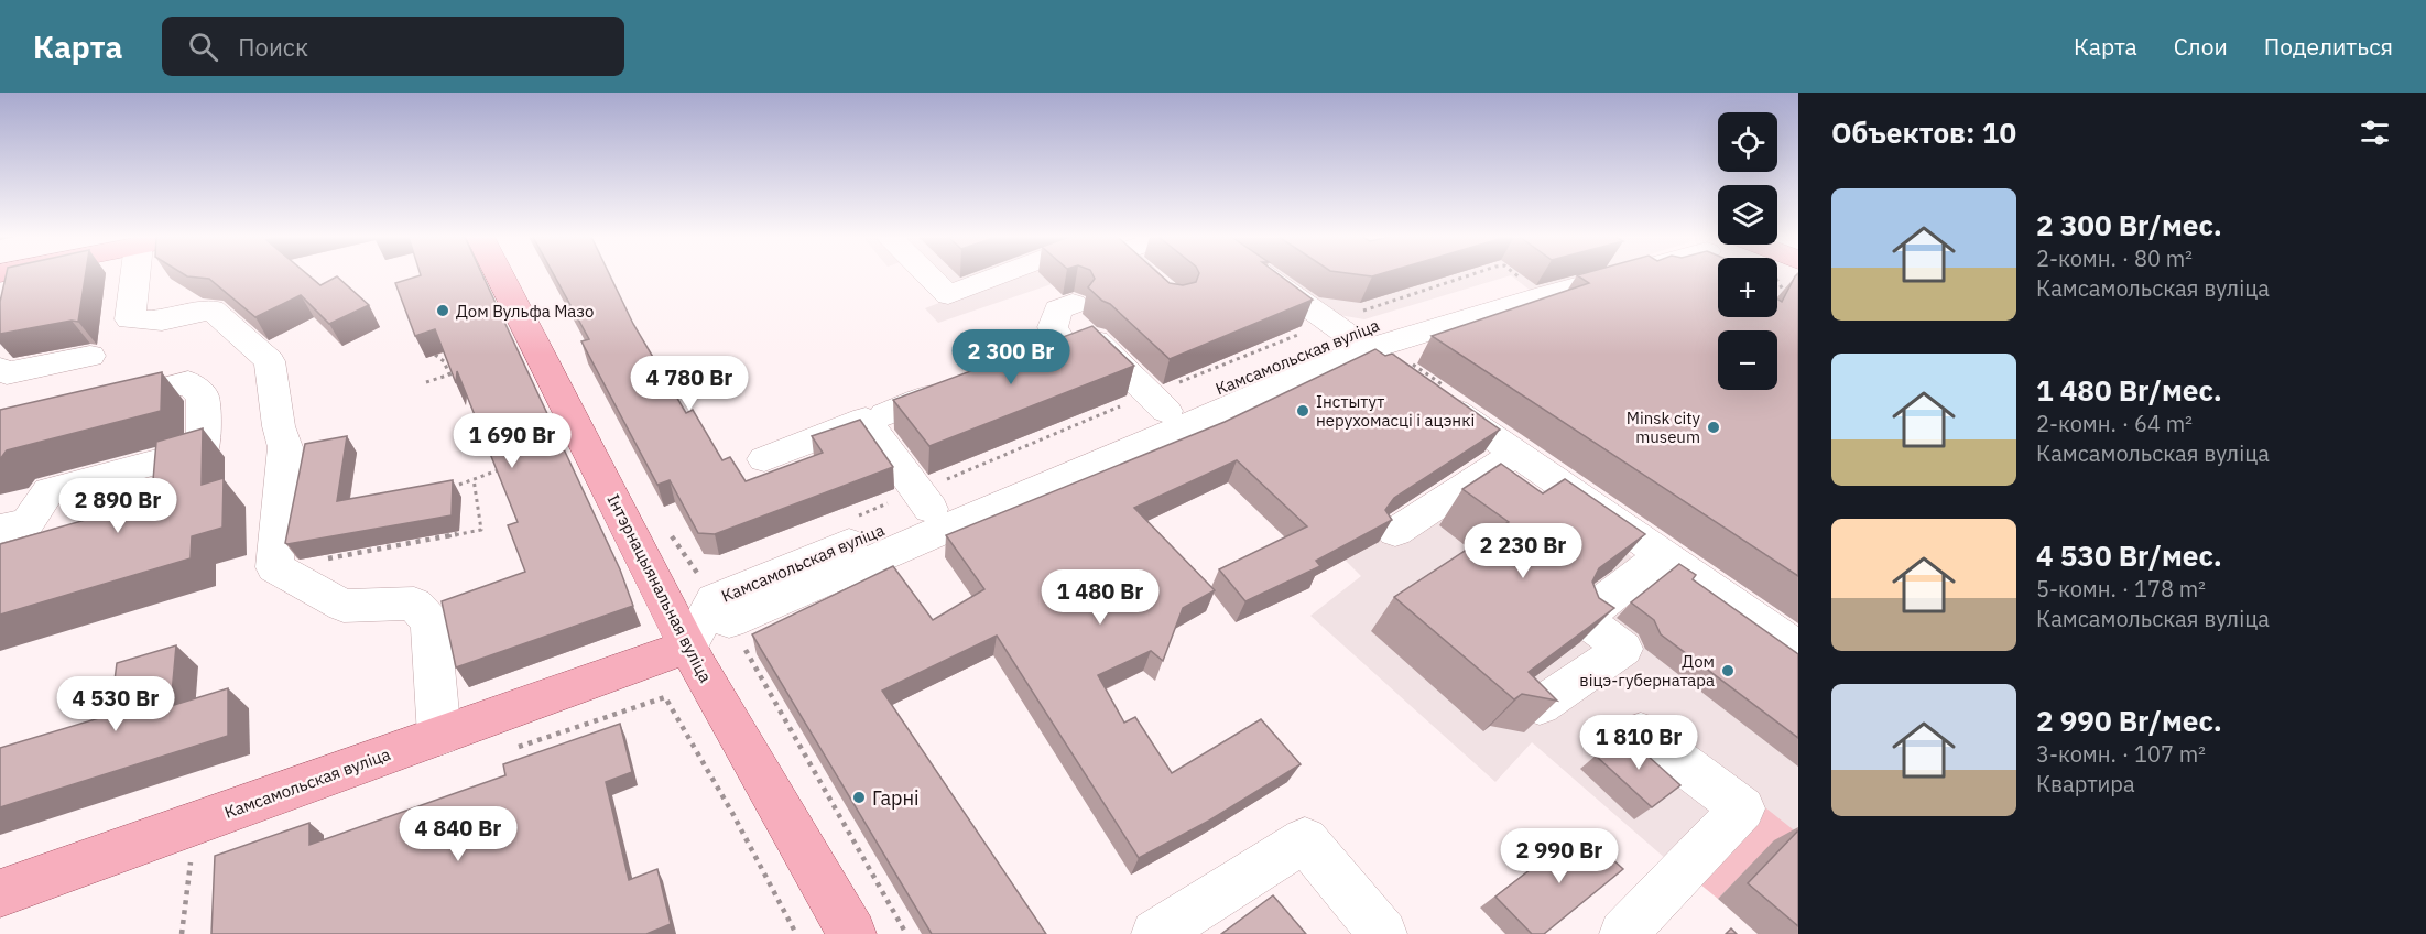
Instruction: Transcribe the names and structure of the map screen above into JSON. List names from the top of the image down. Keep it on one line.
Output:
{"streets":{"main road":["Камсамольская вуліца","Інтэрнацыянальная вуліца"]},"crossings":[["Камсамольская вуліца","Інтэрнацыянальная вуліца"]],"places":["Дом Вульфа Мазо","Інстытут нерухомасці і ацэнкі","Minsk city museum","Дом віцэ-губернатара","Гарні"],"page":{"header":"Карта","search":"Поиск","nav":["Карта","Слои","Поделиться"],"heading":"Объектов: 10","map_buttons":["+","−"],"list":[{"name":"2 300 Br/мес.","note":"2-комн. · 80 m² · Камсамольская вуліца"},{"name":"1 480 Br/мес.","note":"2-комн. · 64 m² · Камсамольская вуліца"},{"name":"4 530 Br/мес.","note":"5-комн. · 178 m² · Камсамольская вуліца"},{"name":"2 990 Br/мес.","note":"3-комн. · 107 m² · Квартира"}],"price":["2 300 Br","4 780 Br","1 690 Br","2 890 Br","2 230 Br","1 480 Br","4 530 Br","1 810 Br","4 840 Br","2 990 Br"]}}
